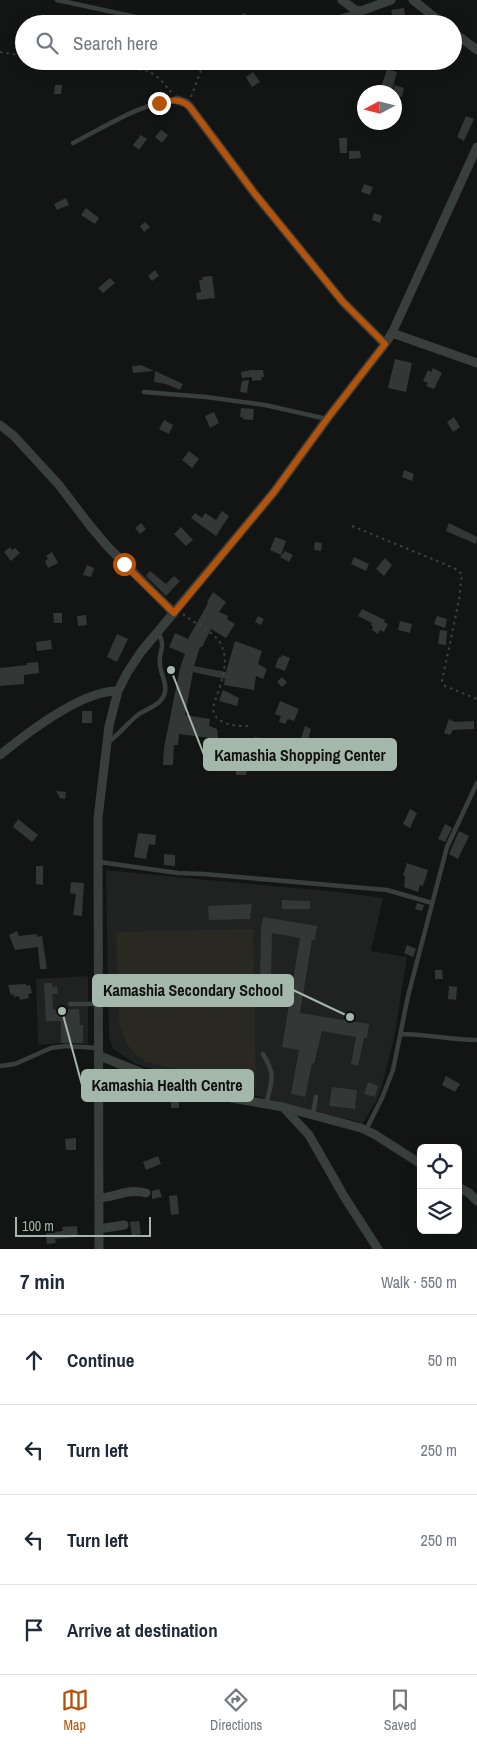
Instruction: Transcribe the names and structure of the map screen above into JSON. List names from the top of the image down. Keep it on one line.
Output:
{"places":["Kamashia Shopping Center","Kamashia Health Centre","Kamashia Secondary School"],"scale_bar":"100 m","north":"left","page":{"search":"Search here","scale":"100 m","heading":["7 min","Walk · 550 m"],"list":[["Continue","50 m"],["Turn left","250 m"],["Turn left","250 m"],"Arrive at destination"],"nav":["Map","Directions","Saved"]}}
